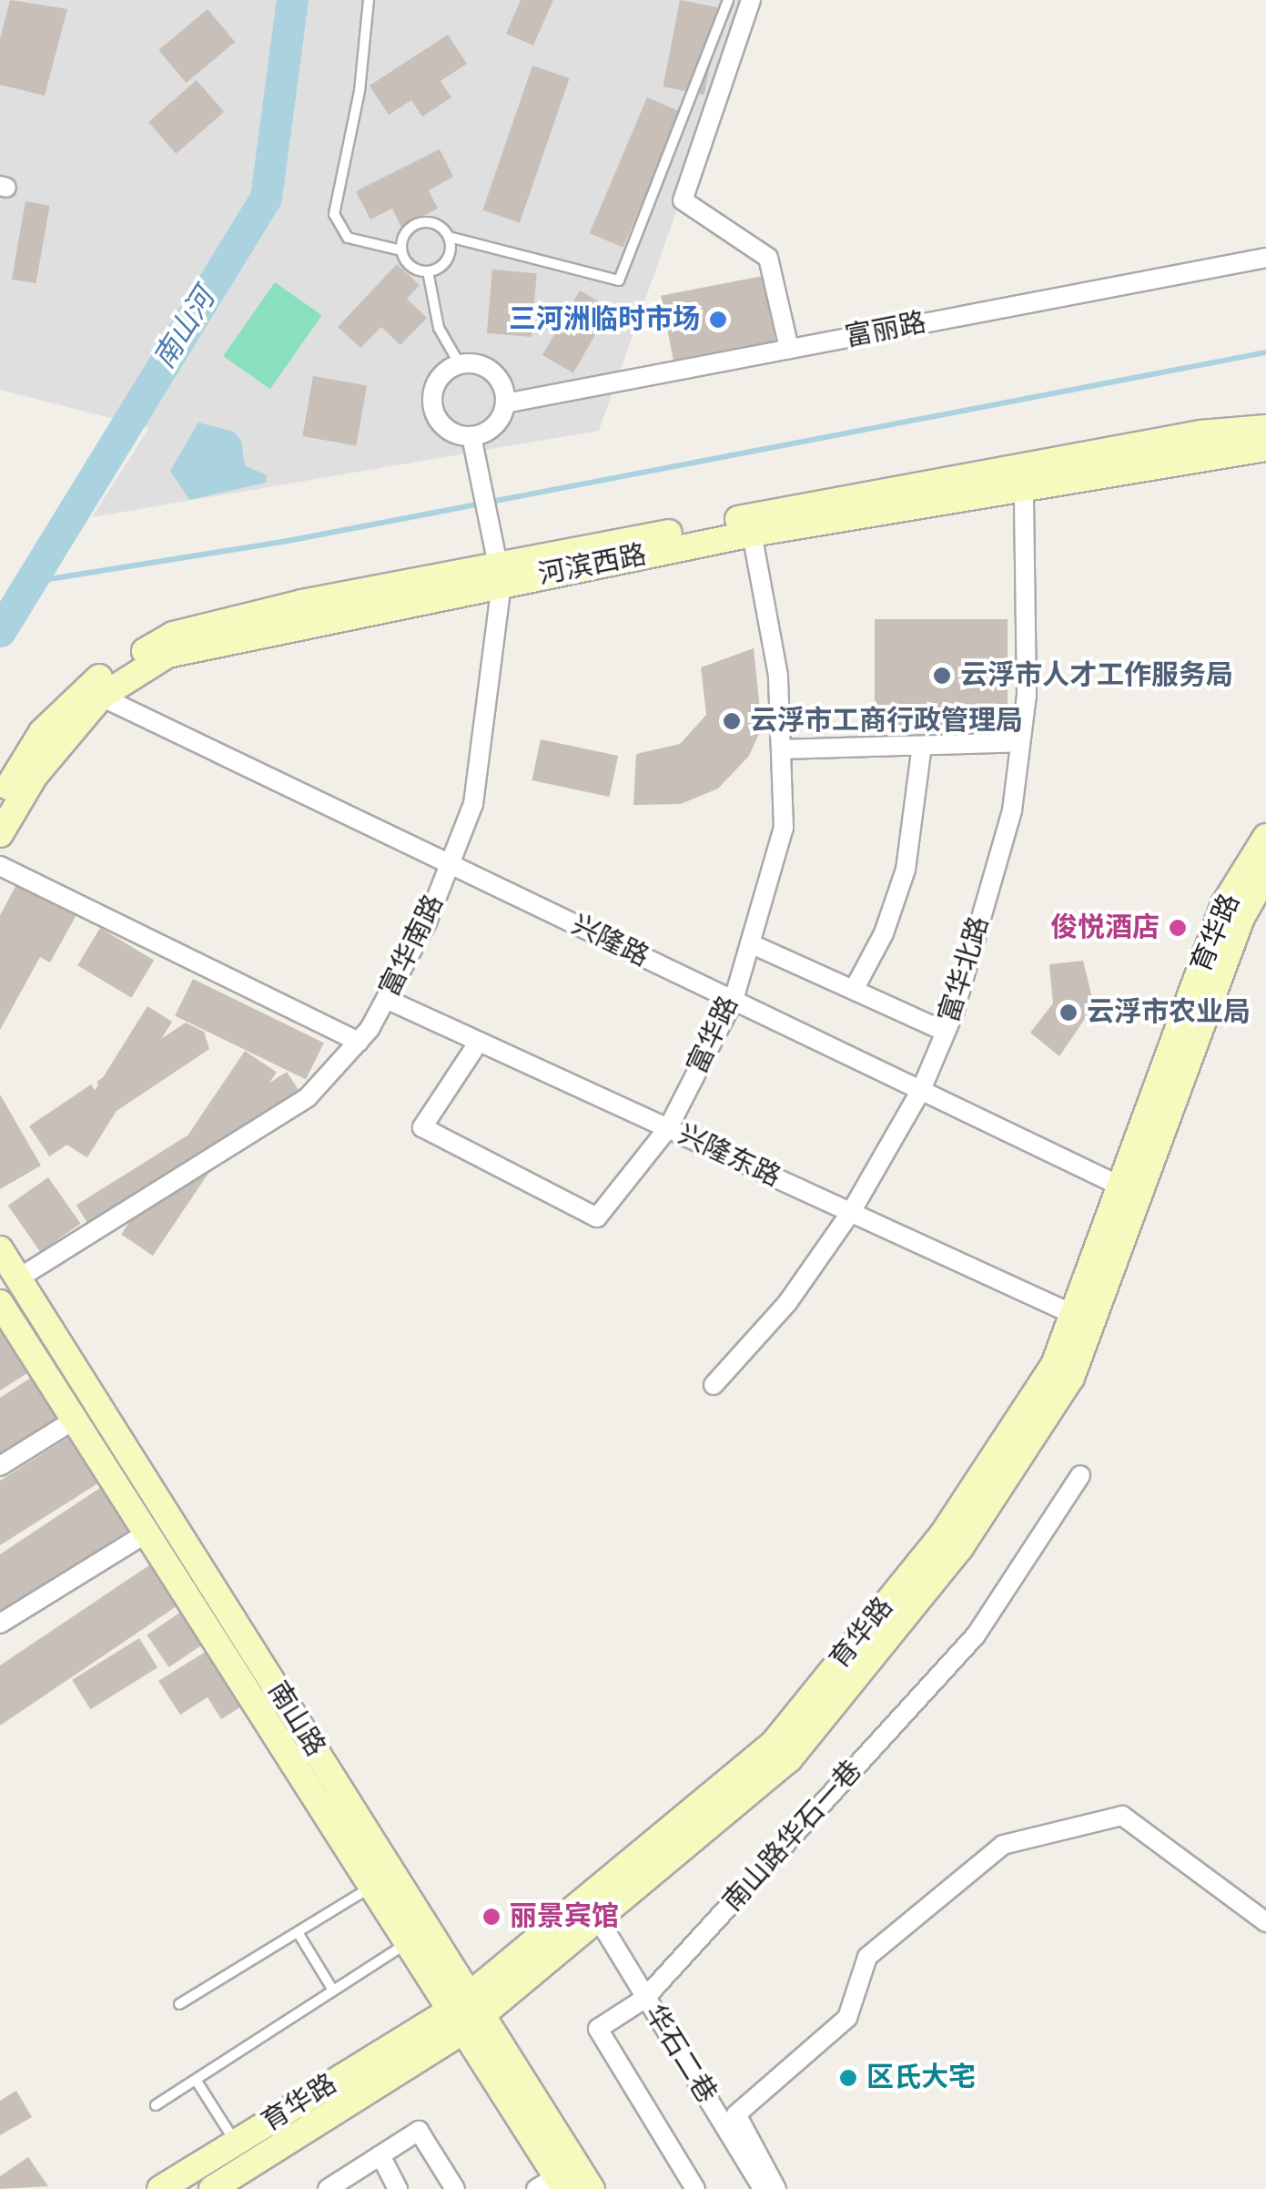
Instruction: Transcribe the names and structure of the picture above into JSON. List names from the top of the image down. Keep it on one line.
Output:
{"streets":{"street":["富丽路","河滨西路","育华路","兴隆路","富华南路","富华北路","富华路","兴隆东路","南山路","南山路华石一巷","华石二巷"]},"crossings":[["富丽路","富华南路"],["河滨西路","兴隆路"],["河滨西路","富华南路"],["河滨西路","富华北路"],["河滨西路","富华路"],["育华路","兴隆路"],["育华路","兴隆东路"],["育华路","南山路"],["育华路","华石二巷"],["兴隆路","富华南路"],["兴隆路","富华北路"],["兴隆路","富华路"],["富华南路","兴隆东路"],["富华南路","南山路"],["富华北路","兴隆东路"],["富华路","兴隆东路"],["南山路华石一巷","华石二巷"]],"water":["南山河"],"places":["三河洲临时市场","云浮市人才工作服务局","云浮市工商行政管理局","俊悦酒店","云浮市农业局","丽景宾馆","区氏大宅"]}
